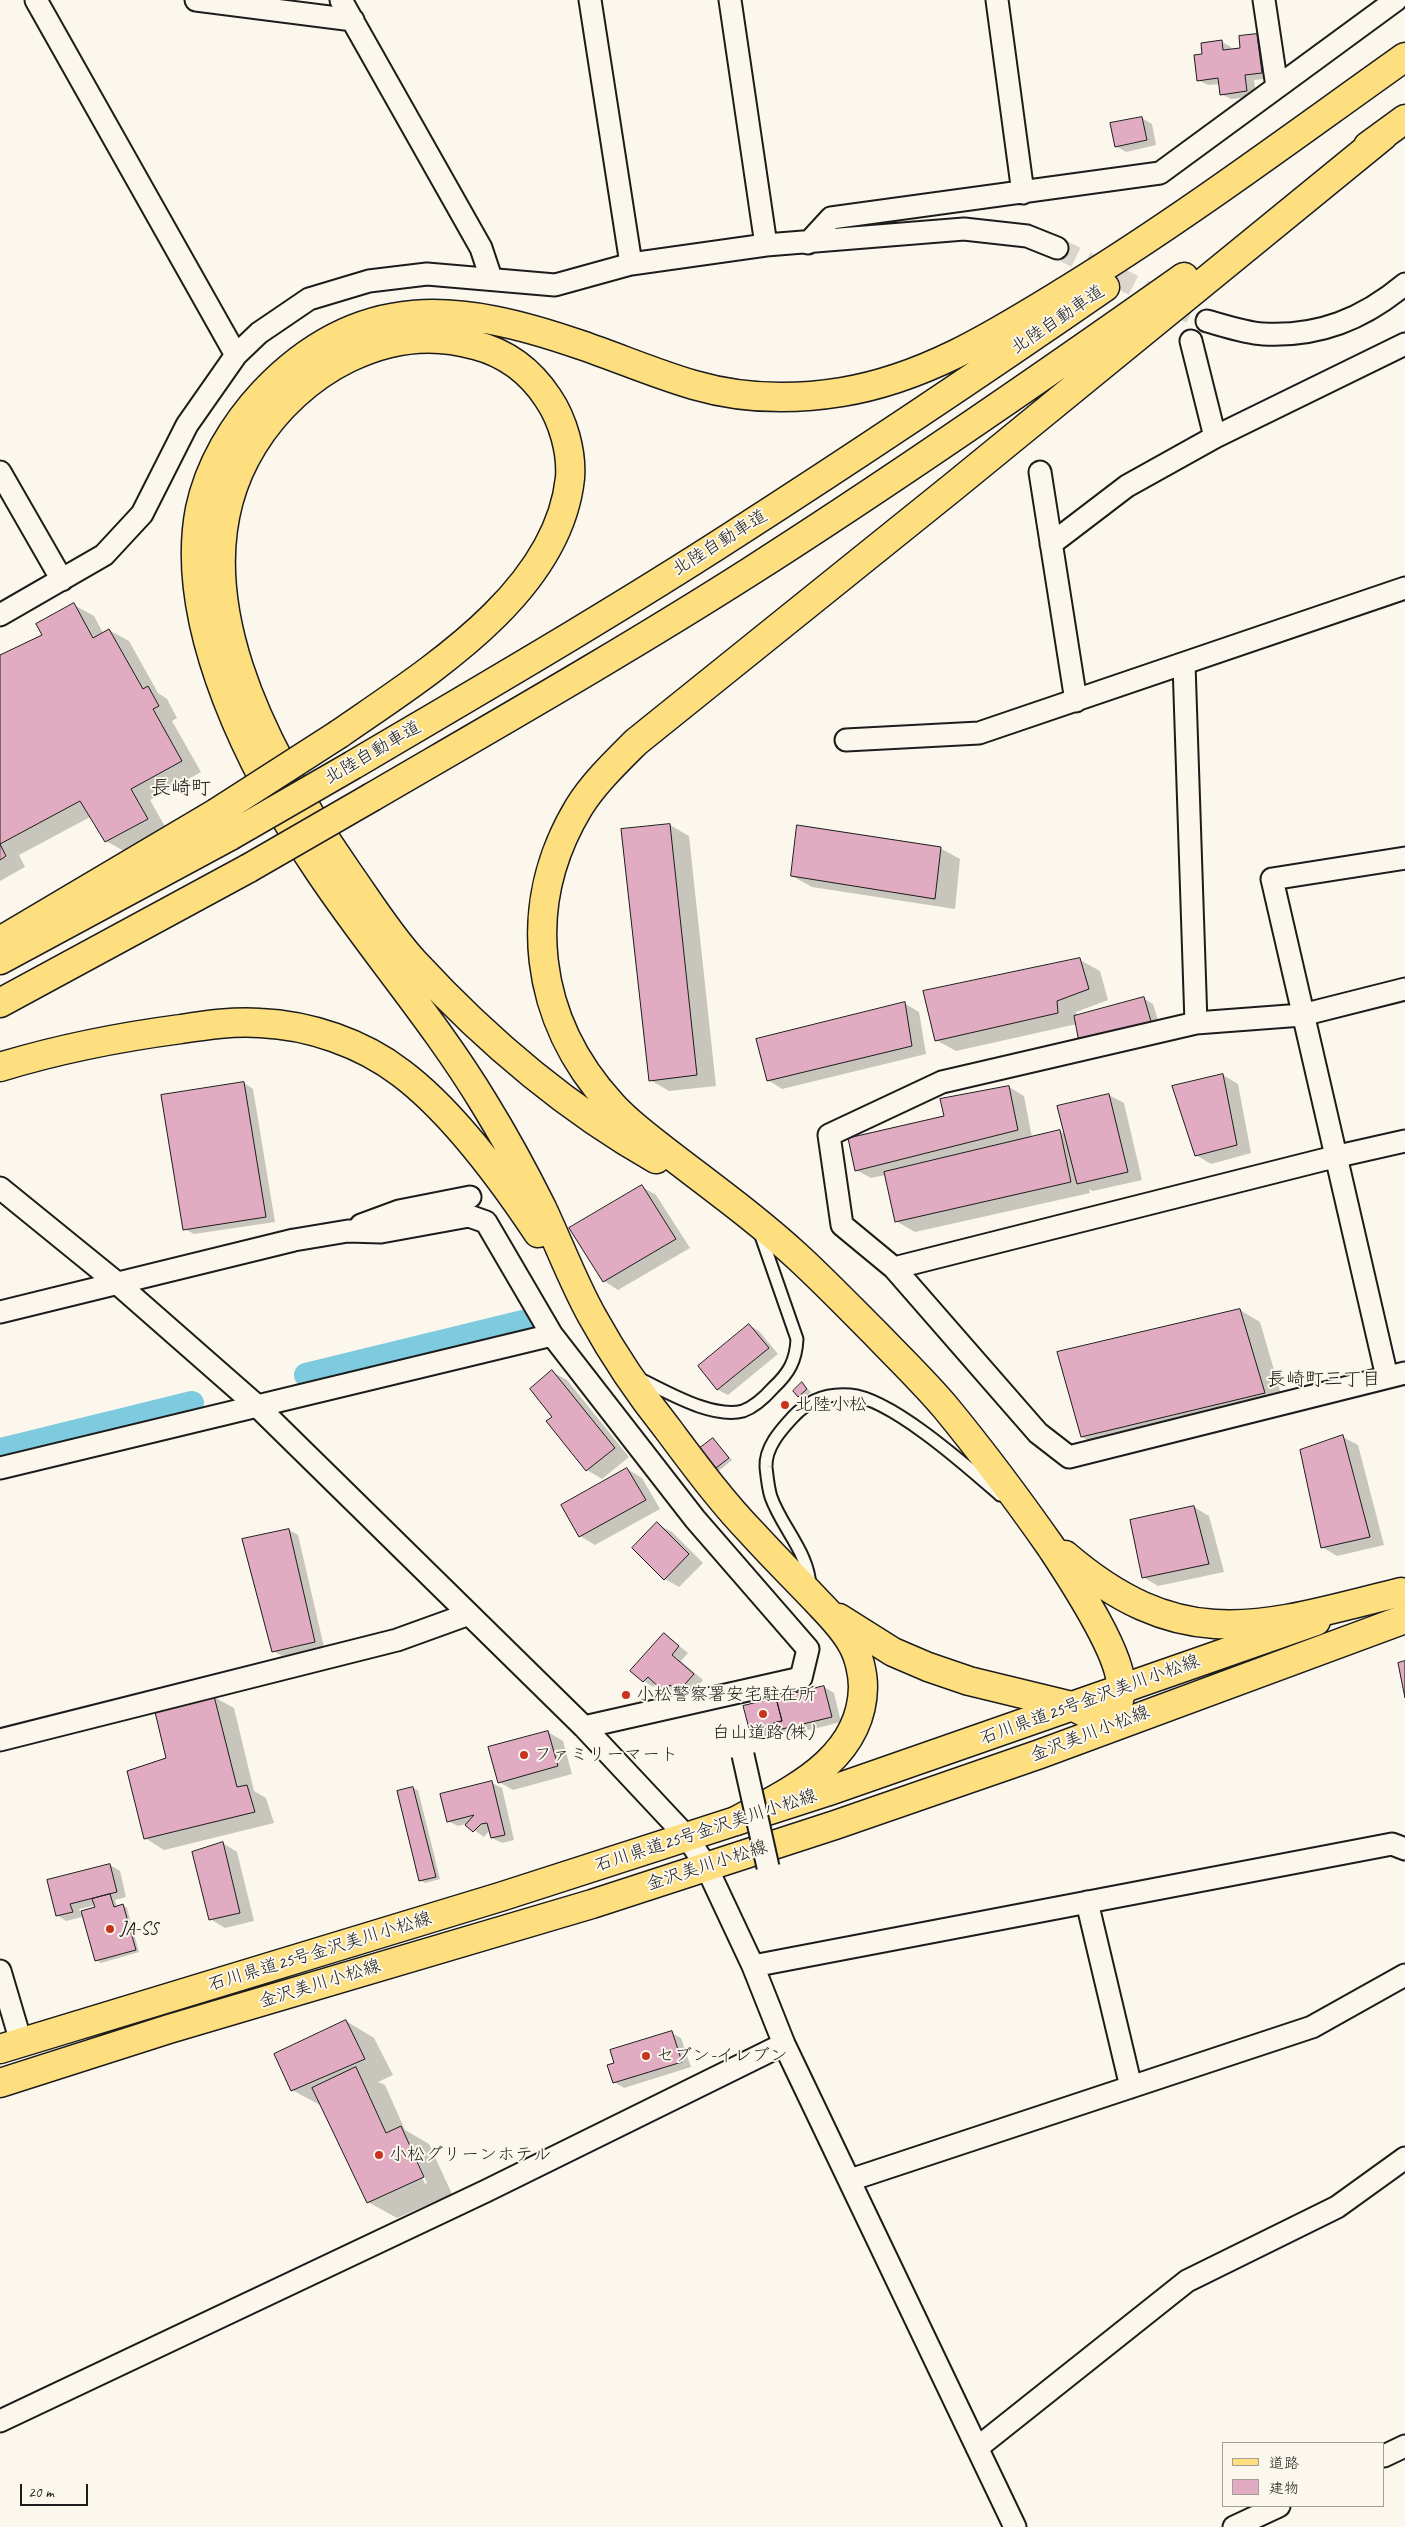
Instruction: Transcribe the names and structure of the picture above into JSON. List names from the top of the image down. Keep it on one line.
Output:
{"streets":{"main road":["北陸自動車道","石川県道25号金沢美川小松線","金沢美川小松線"]},"districts":["長崎町","長崎町三丁目"],"places":["北陸小松","小松警察署安宅駐在所","白山道路(株)","ファミリーマート","JA-SS","セブン-イレブン","小松グリーンホテル"],"legend":["道路","建物"],"scale_bar":"20 m"}
